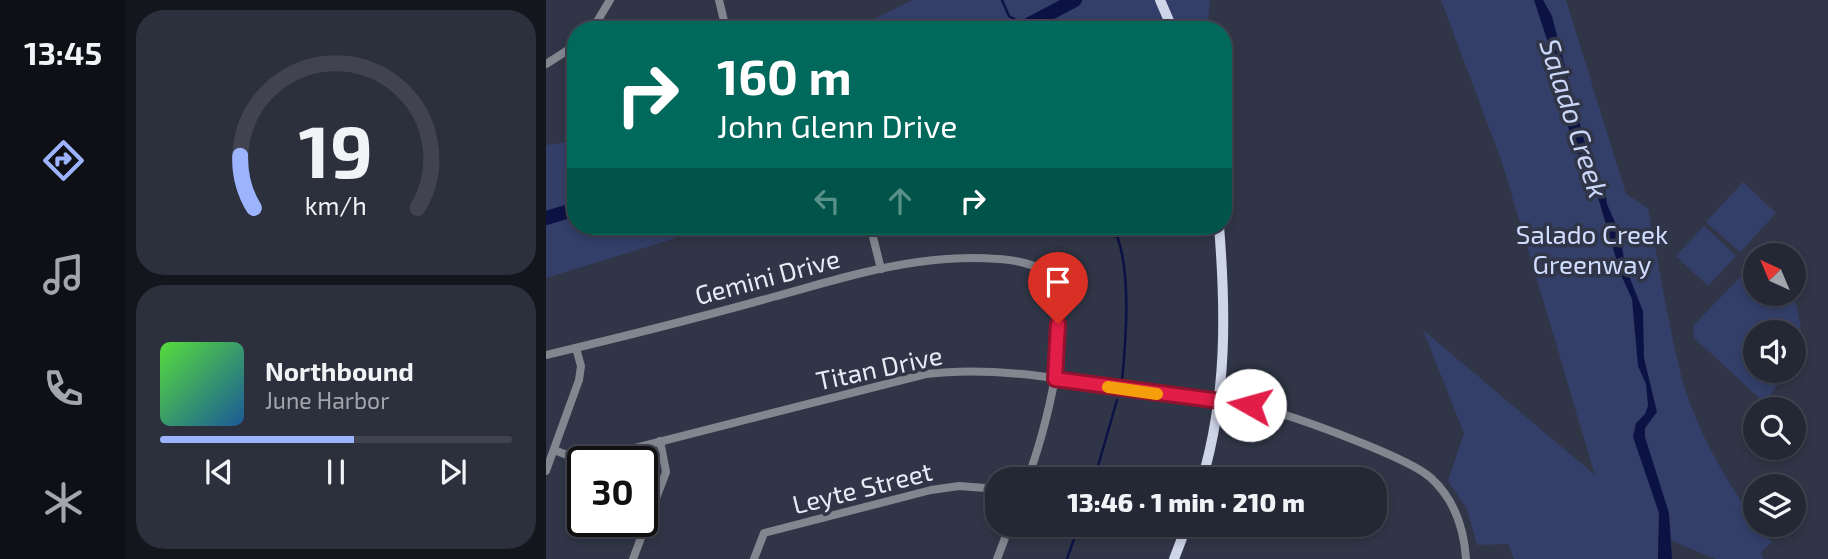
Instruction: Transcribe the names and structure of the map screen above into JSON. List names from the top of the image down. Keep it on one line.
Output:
{"streets":{"street":["Gemini Drive","Titan Drive","Leyte Street"]},"crossings":[["Gemini Drive","Titan Drive"]],"water":["Salado Creek"],"parks":["Salado Creek Greenway"],"north":"top left","page":{"tabs":"13:45","turn":["160 m","John Glenn Drive"],"song":["Northbound","June Harbor"],"limit":"30","trip":"13:46 · 1 min · 210 m","gauge":["19","km/h"]}}
